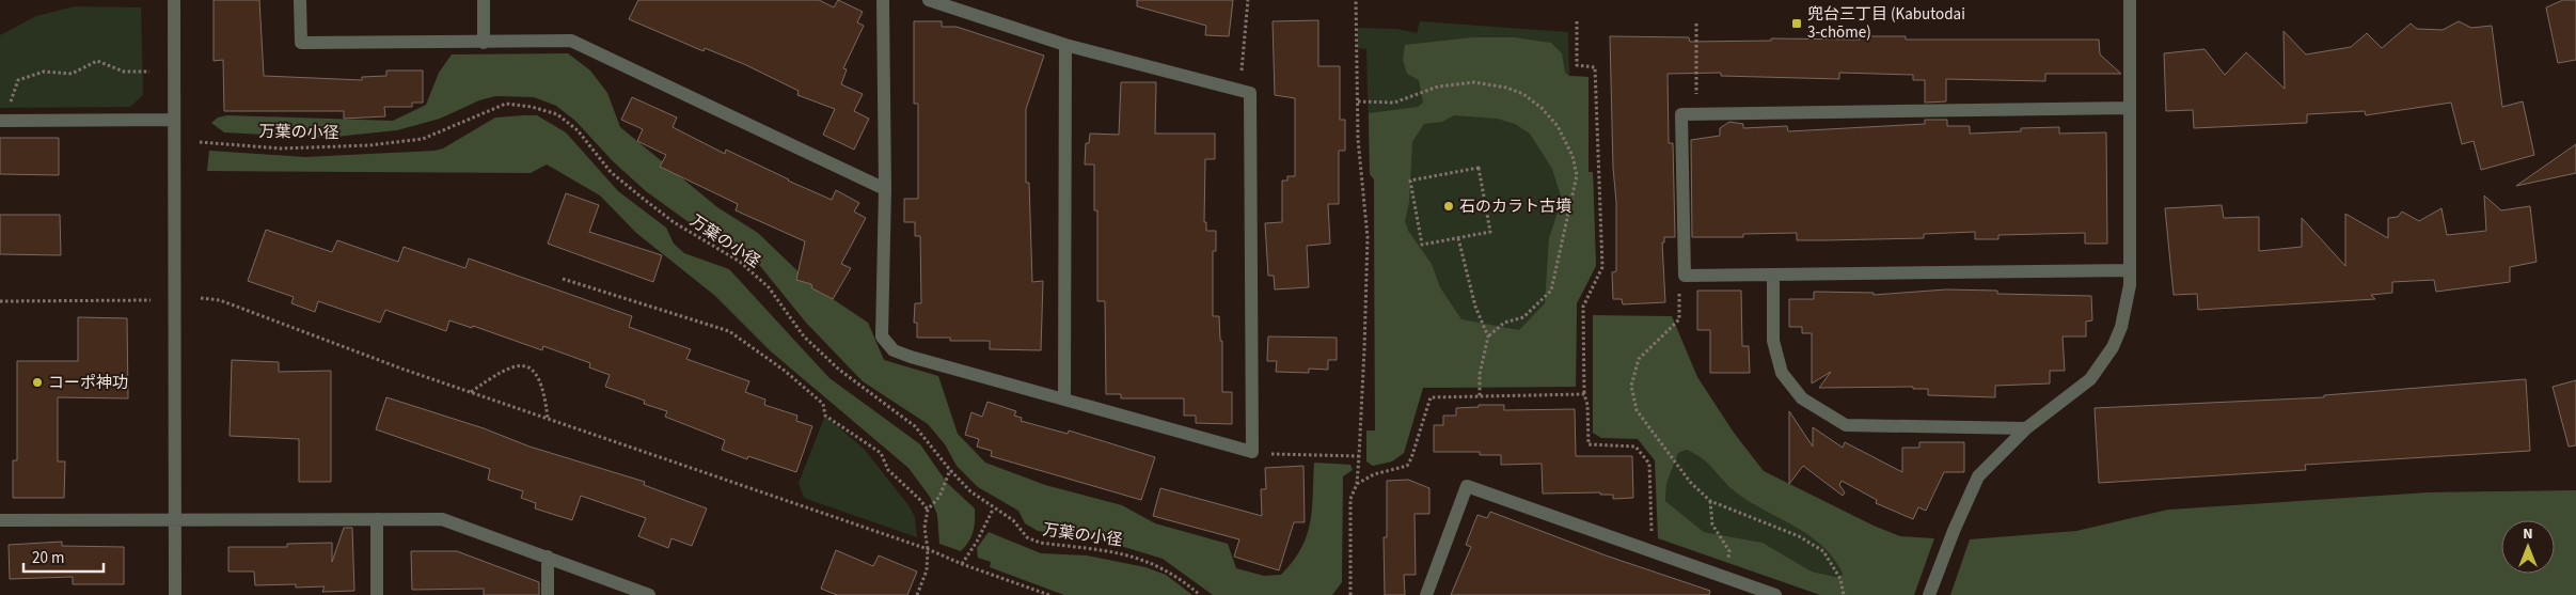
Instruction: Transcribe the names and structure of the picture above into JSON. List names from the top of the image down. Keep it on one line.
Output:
{"streets":{"path":["万葉の小径"]},"places":{"transit":["兜台三丁目 (Kabutodai 3-chōme)"],"other":["石のカラト古墳","コーポ神功"]},"scale_bar":"20 m","north":"top"}
